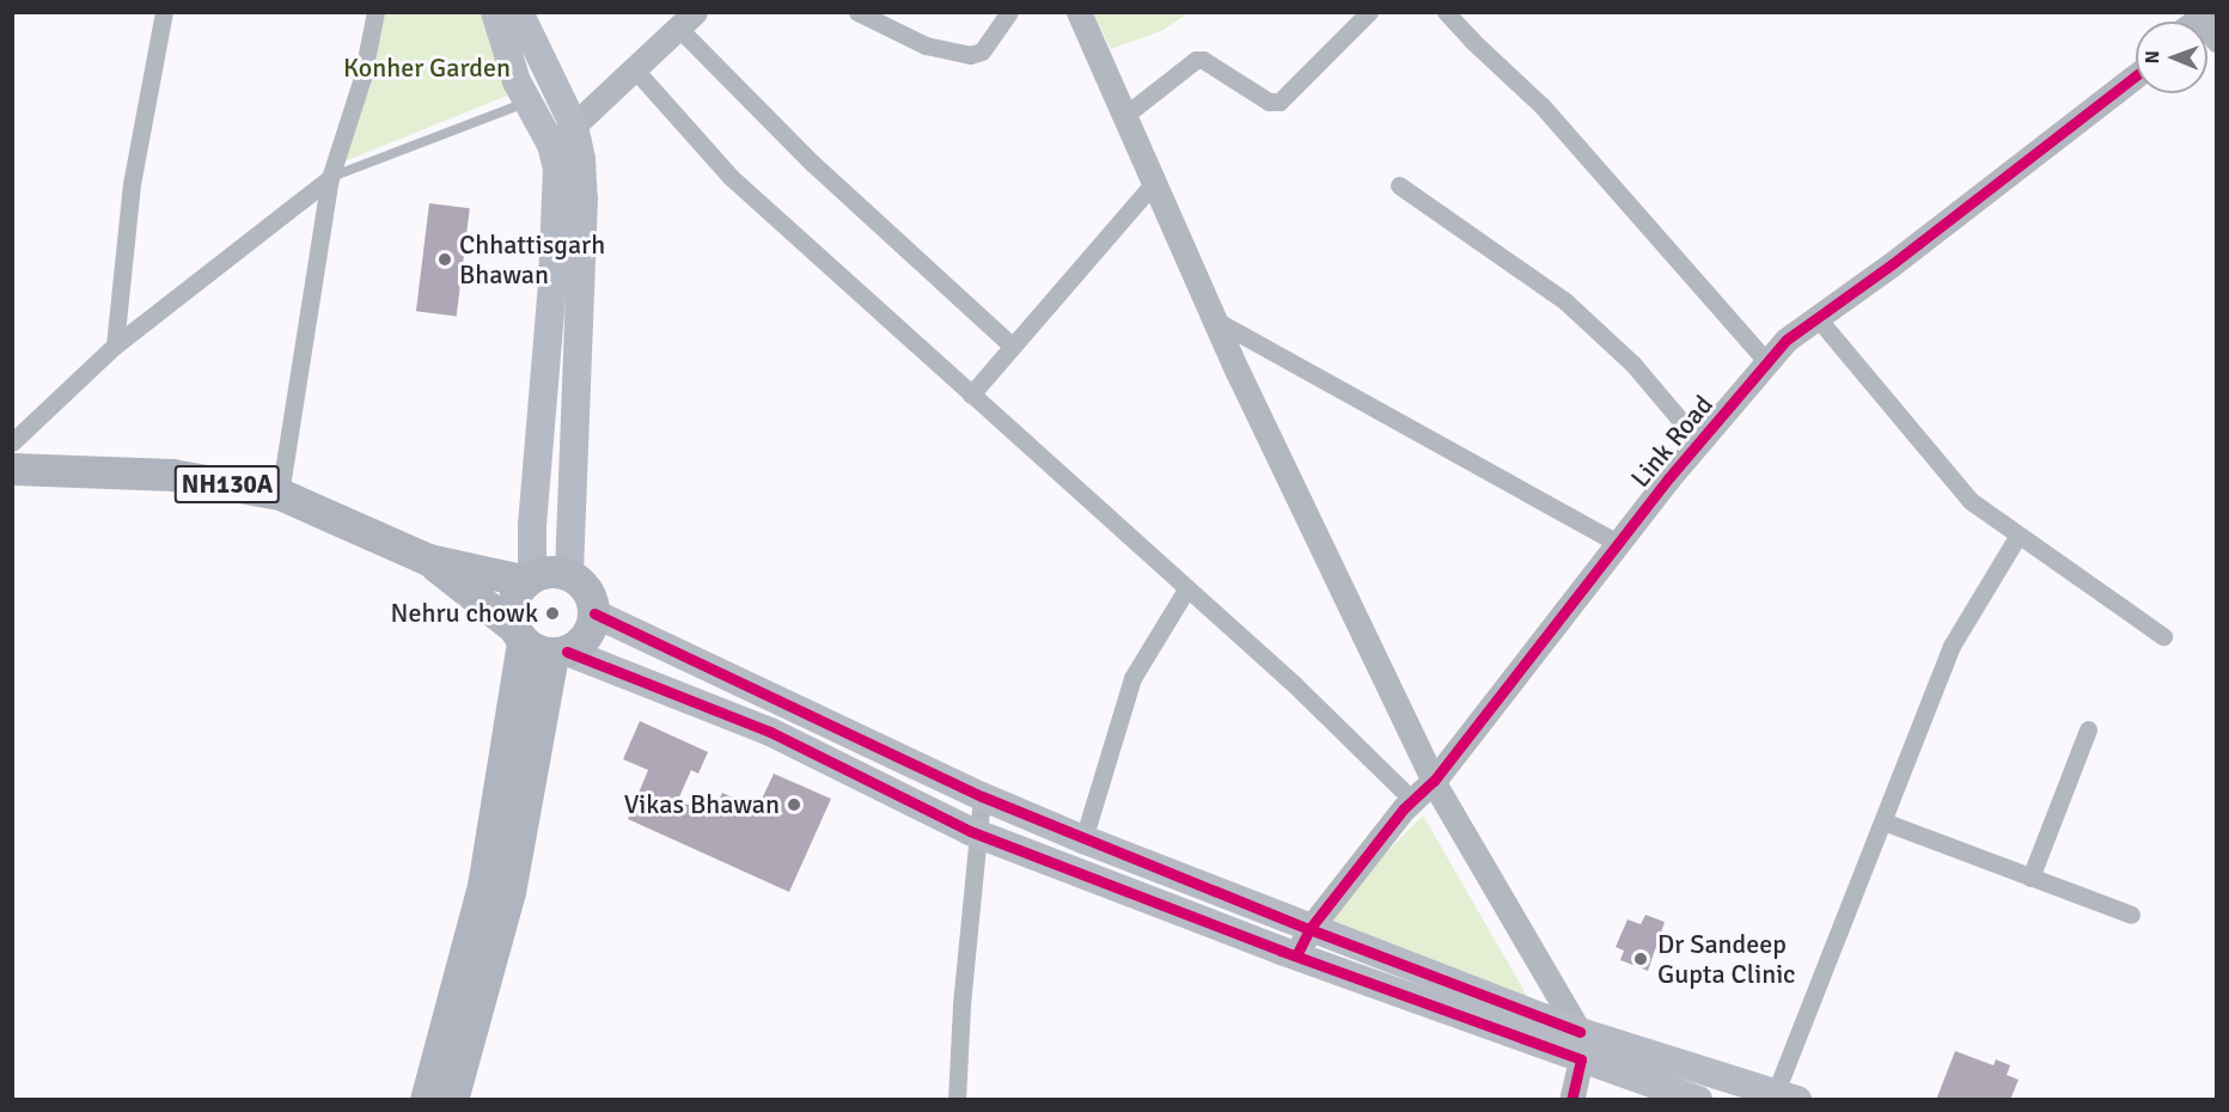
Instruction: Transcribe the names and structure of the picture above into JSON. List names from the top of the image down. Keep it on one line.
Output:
{"streets":{"highway":["NH130A"],"street":["Link Road"]},"parks":["Konher Garden"],"places":["Chhattisgarh Bhawan","Nehru chowk","Vikas Bhawan","Dr Sandeep Gupta Clinic"],"north":"left"}
